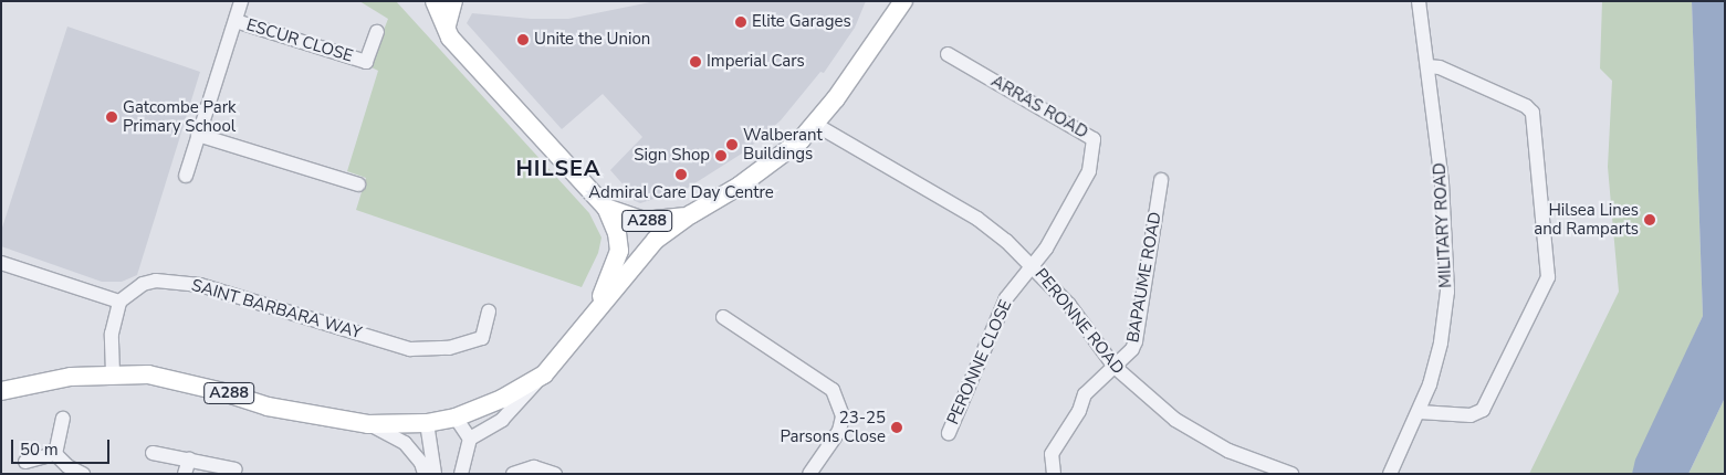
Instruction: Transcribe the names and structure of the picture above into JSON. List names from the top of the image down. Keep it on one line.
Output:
{"streets":{"main road":["A288"],"street":["ESCUR CLOSE","ARRAS ROAD","MILITARY ROAD","BAPAUME ROAD","SAINT BARBARA WAY","PERONNE ROAD","PERONNE CLOSE"]},"crossings":[["ARRAS ROAD","PERONNE ROAD"],["ARRAS ROAD","PERONNE CLOSE"],["A288","PERONNE ROAD"],["BAPAUME ROAD","PERONNE ROAD"],["PERONNE ROAD","PERONNE CLOSE"]],"districts":["HILSEA"],"places":["Elite Garages","Unite the Union","Imperial Cars","Gatcombe Park Primary School","Walberant Buildings","Sign Shop","Admiral Care Day Centre","Hilsea Lines and Ramparts","23-25 Parsons Close"],"scale_bar":"50 m"}
